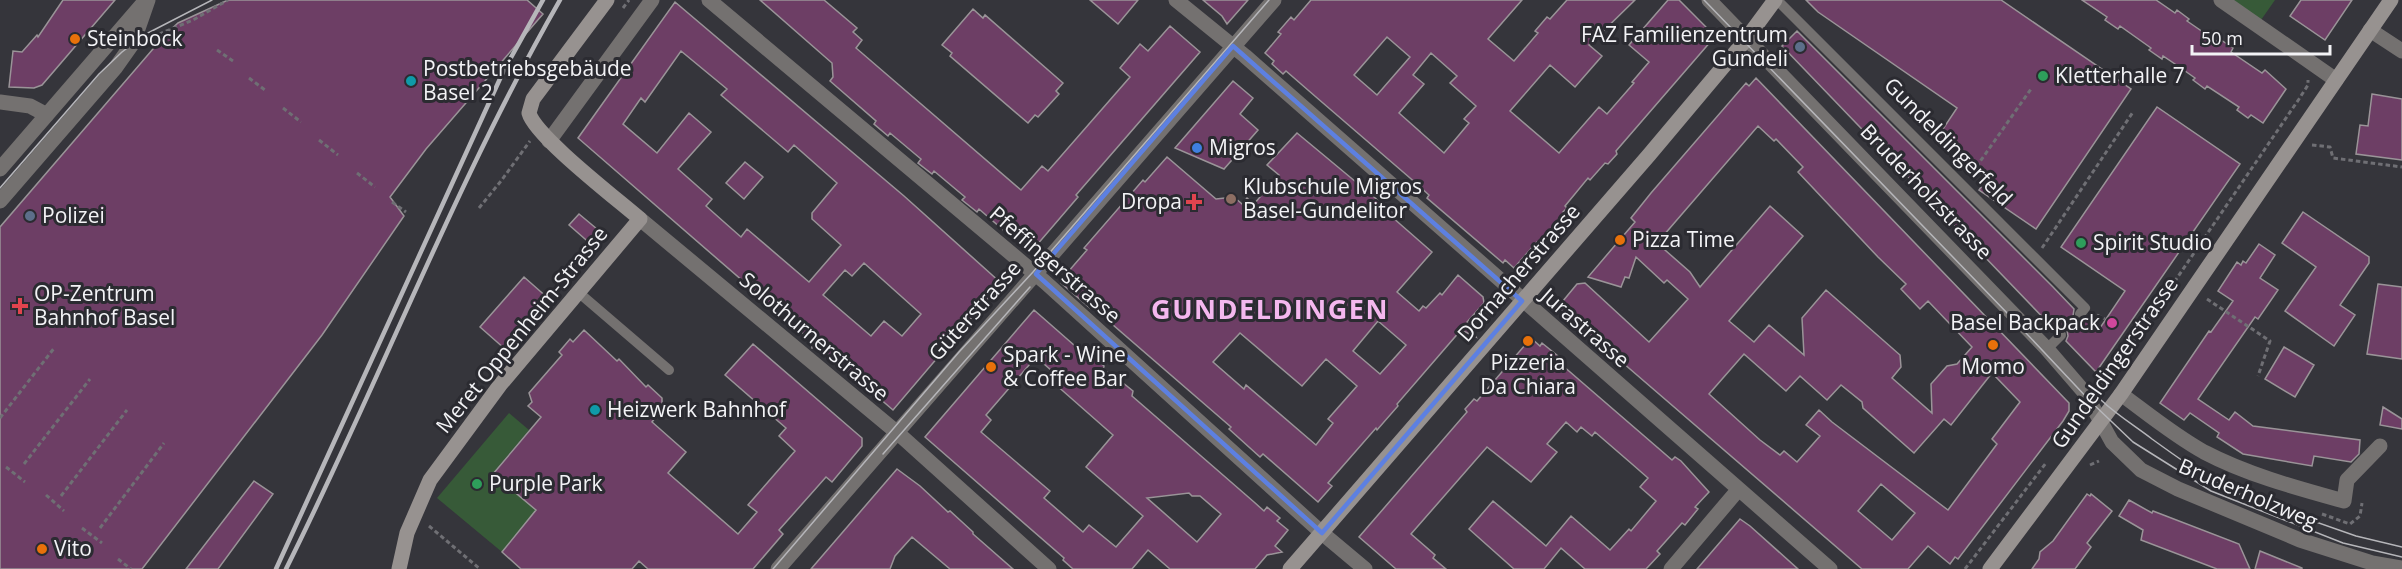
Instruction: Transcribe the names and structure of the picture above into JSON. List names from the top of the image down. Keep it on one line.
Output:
{"streets":{"main road":["Dornacherstrasse","Meret Oppenheim-Strasse","Solothurnerstrasse","Gundeldingerstrasse"],"street":["Bruderholzstrasse","Pfeffingerstrasse","Güterstrasse","Jurastrasse","Bruderholzweg"],"lane":["Gundeldingerfeld"]},"crossings":[["Gundeldingerfeld","Dornacherstrasse"],["Bruderholzstrasse","Dornacherstrasse"],["Bruderholzstrasse","Gundeldingerstrasse"],["Bruderholzstrasse","Bruderholzweg"],["Pfeffingerstrasse","Dornacherstrasse"],["Pfeffingerstrasse","Güterstrasse"],["Dornacherstrasse","Jurastrasse"],["Güterstrasse","Jurastrasse"],["Güterstrasse","Solothurnerstrasse"],["Meret Oppenheim-Strasse","Solothurnerstrasse"],["Gundeldingerstrasse","Bruderholzweg"]],"districts":["GUNDELDINGEN"],"places":{"other":["Steinbock","FAZ Familienzentrum Gundeli","Kletterhalle 7","Postbetriebsgebäude Basel 2","Migros","Klubschule Migros Basel-Gundelitor","Polizei","Pizza Time","Spirit Studio","Basel Backpack","Pizzeria Da Chiara","Momo","Spark - Wine & Coffee Bar","Heizwerk Bahnhof","Purple Park","Vito"],"health":["Dropa","OP-Zentrum Bahnhof Basel"]},"scale_bar":"50 m"}
